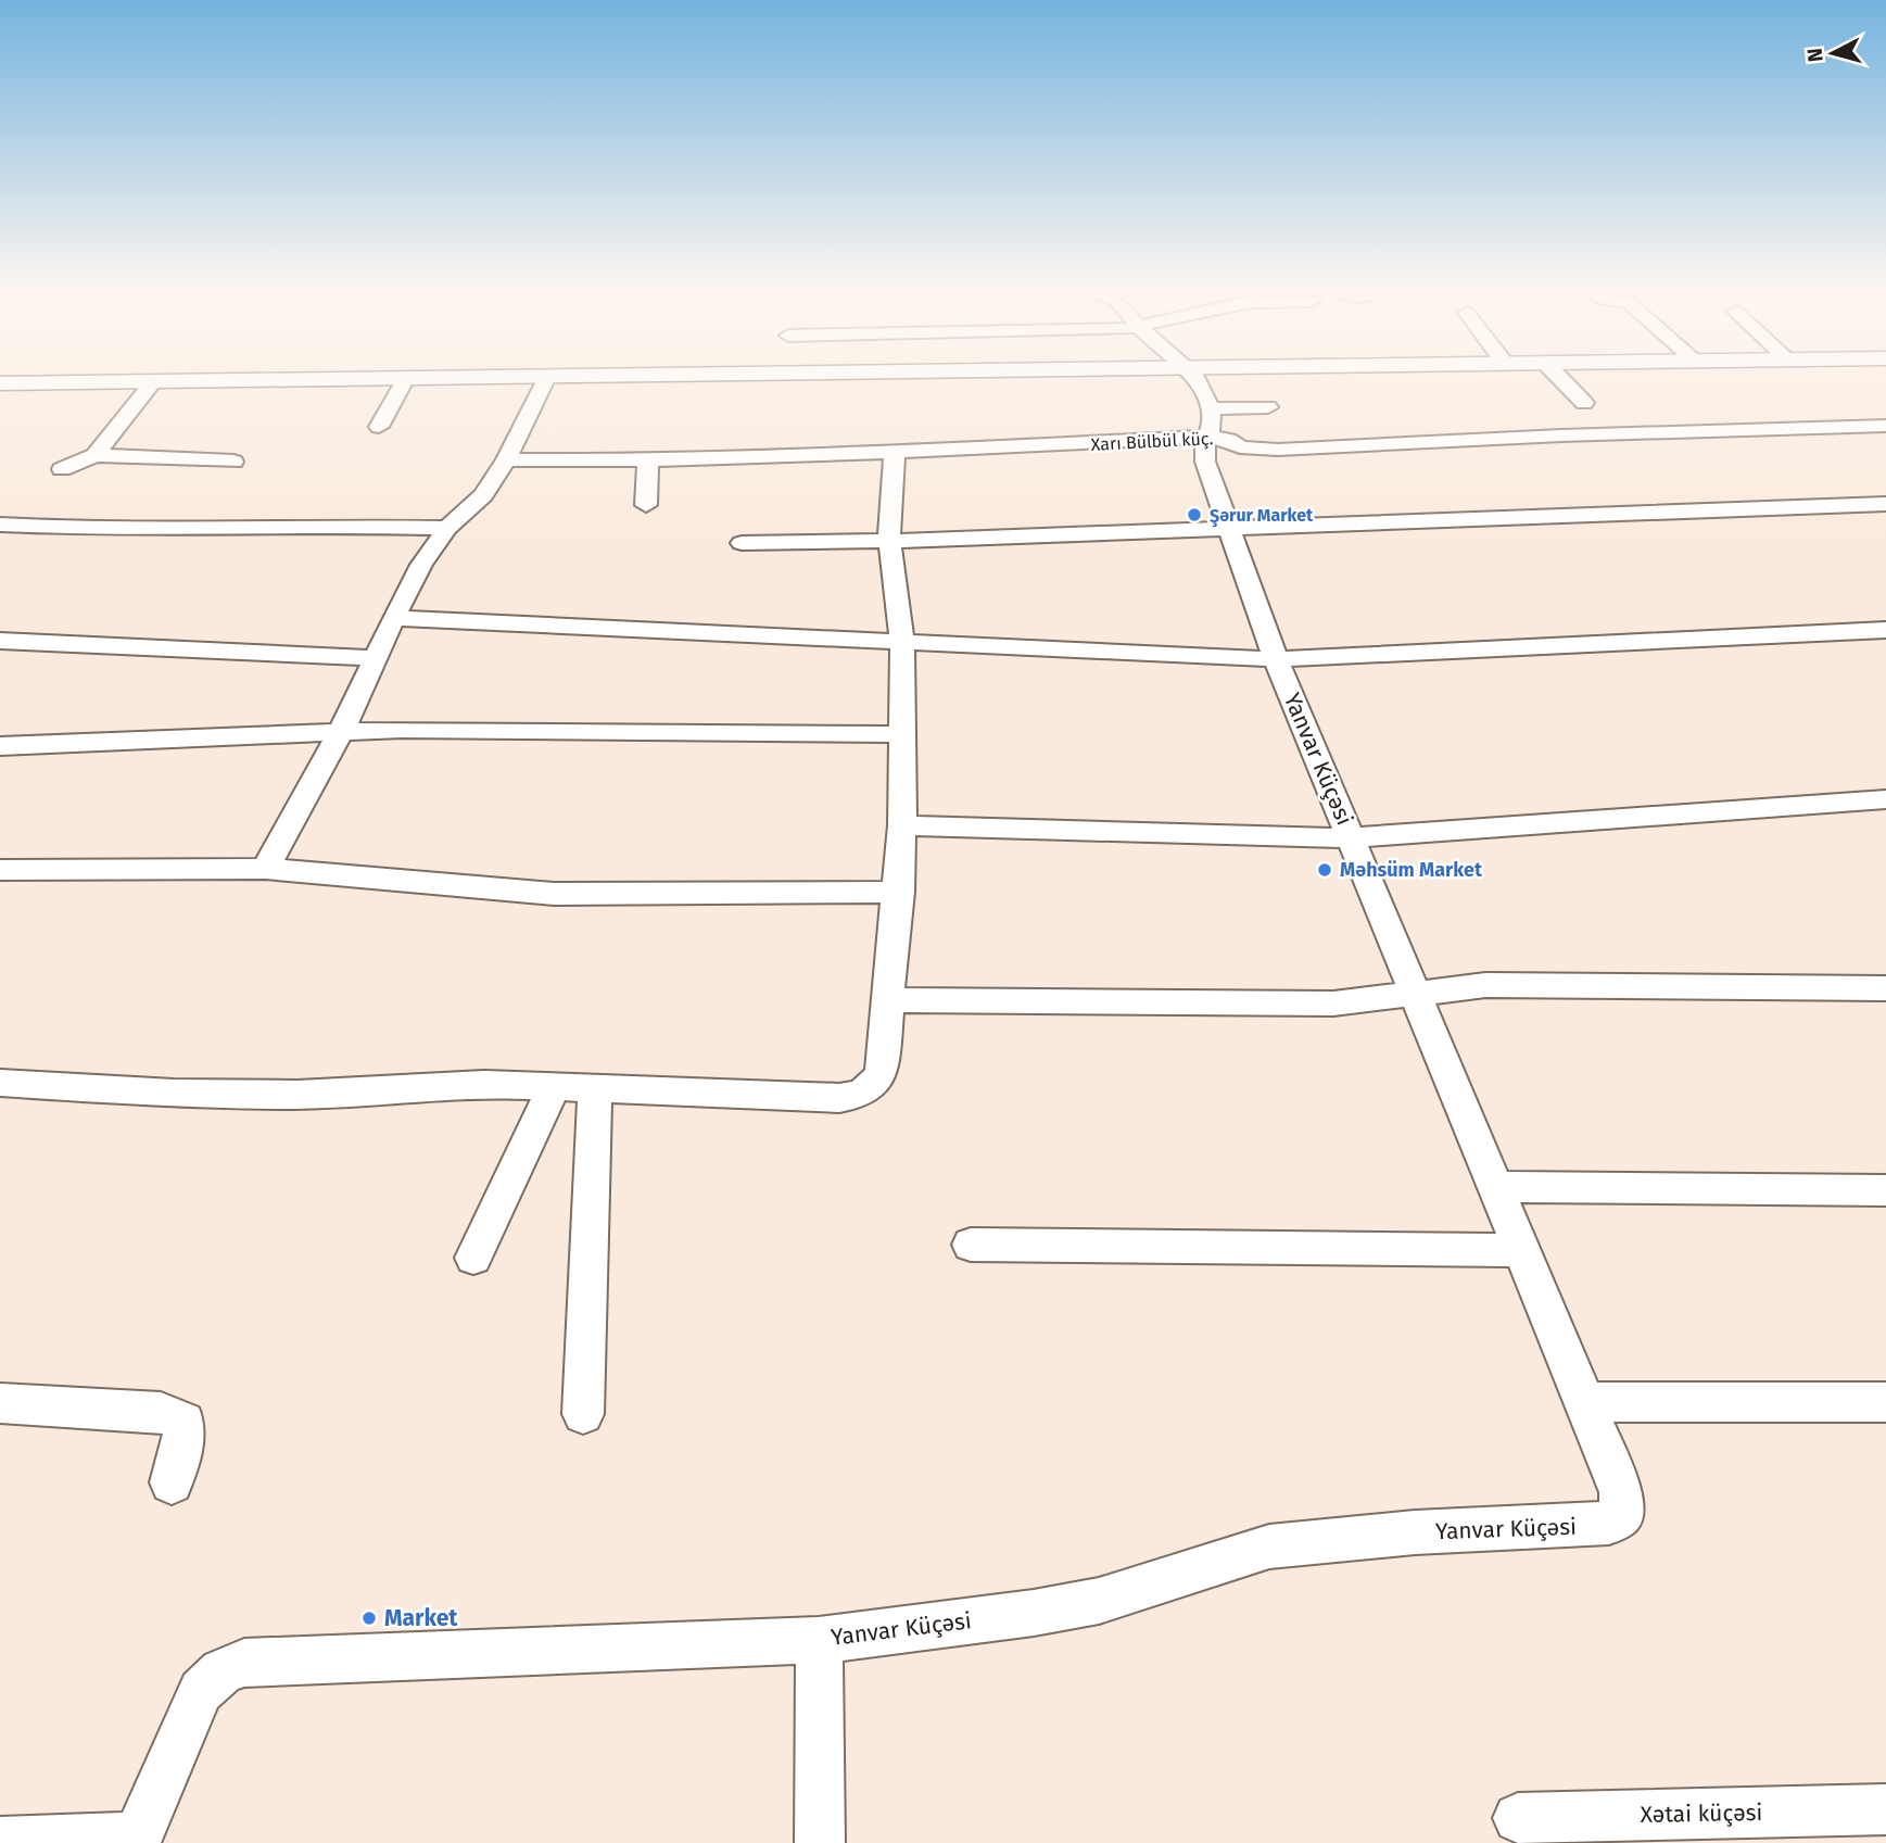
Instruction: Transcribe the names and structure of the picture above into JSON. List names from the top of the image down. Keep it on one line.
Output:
{"streets":{"street":["Xarı Bülbül küç.","Yanvar Küçəsi","Xətai küçəsi"]},"crossings":[["Xarı Bülbül küç.","Yanvar Küçəsi"]],"places":["Şərur Market","Məhsüm Market","Market"],"north":"left"}
